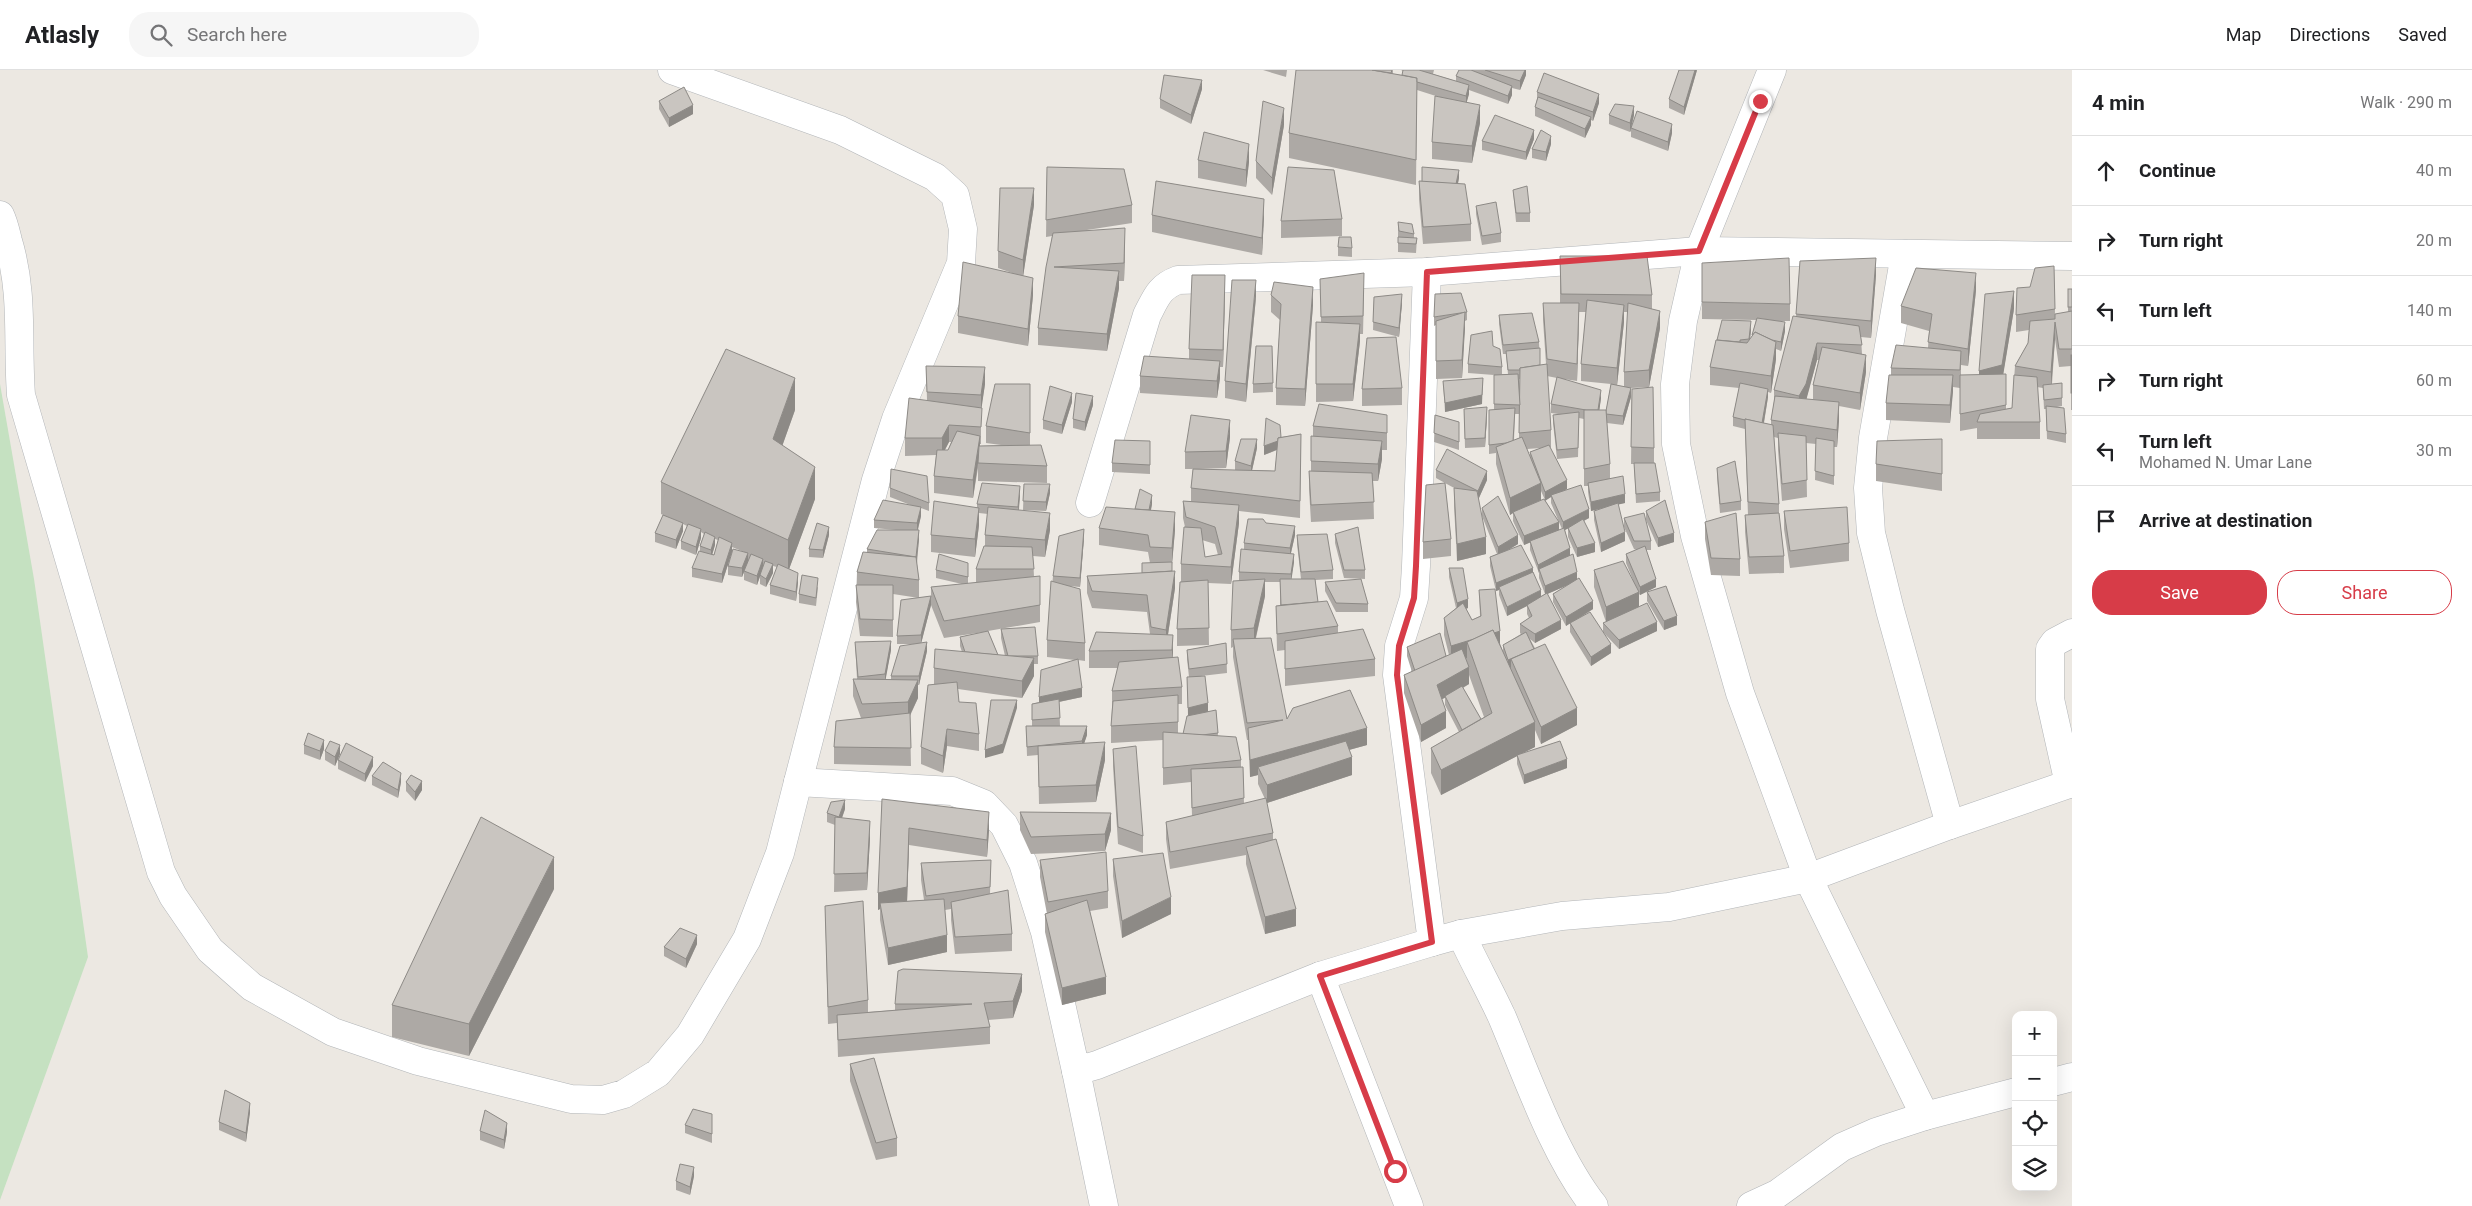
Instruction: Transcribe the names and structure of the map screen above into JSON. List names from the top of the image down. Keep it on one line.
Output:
{"page":{"header":"Atlasly","search":"Search here","nav":["Map","Directions","Saved"],"heading":["4 min","Walk · 290 m"],"list":[["Continue","40 m"],["Turn right","20 m"],["Turn left","140 m"],["Turn right","60 m"],["Turn left","Mohamed N. Umar Lane","30 m"],"Arrive at destination"],"buttons":["Save","Share"],"map_buttons":["+","−"]}}
